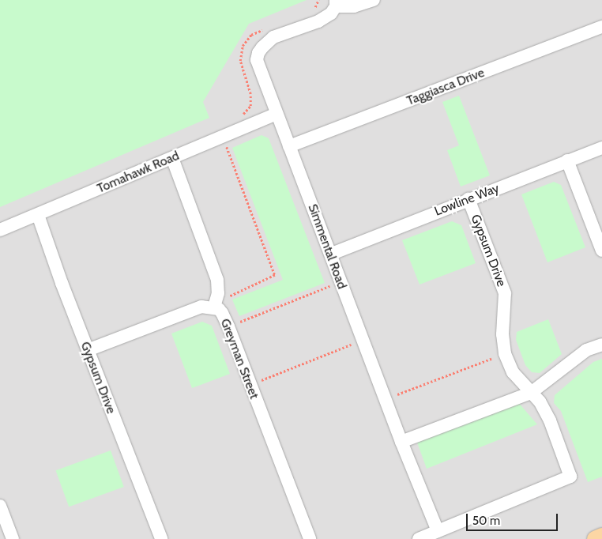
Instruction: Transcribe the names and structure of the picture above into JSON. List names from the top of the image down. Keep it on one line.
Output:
{"streets":{"street":["Taggiasca Drive","Tomahawk Road","Lowline Way","Simmental Road","Gypsum Drive","Greyman Street"]},"crossings":[["Taggiasca Drive","Simmental Road"],["Tomahawk Road","Simmental Road"],["Tomahawk Road","Gypsum Drive"],["Lowline Way","Simmental Road"],["Lowline Way","Gypsum Drive"],["Simmental Road","Gypsum Drive"],["Gypsum Drive","Greyman Street"]],"scale_bar":"50 m"}
